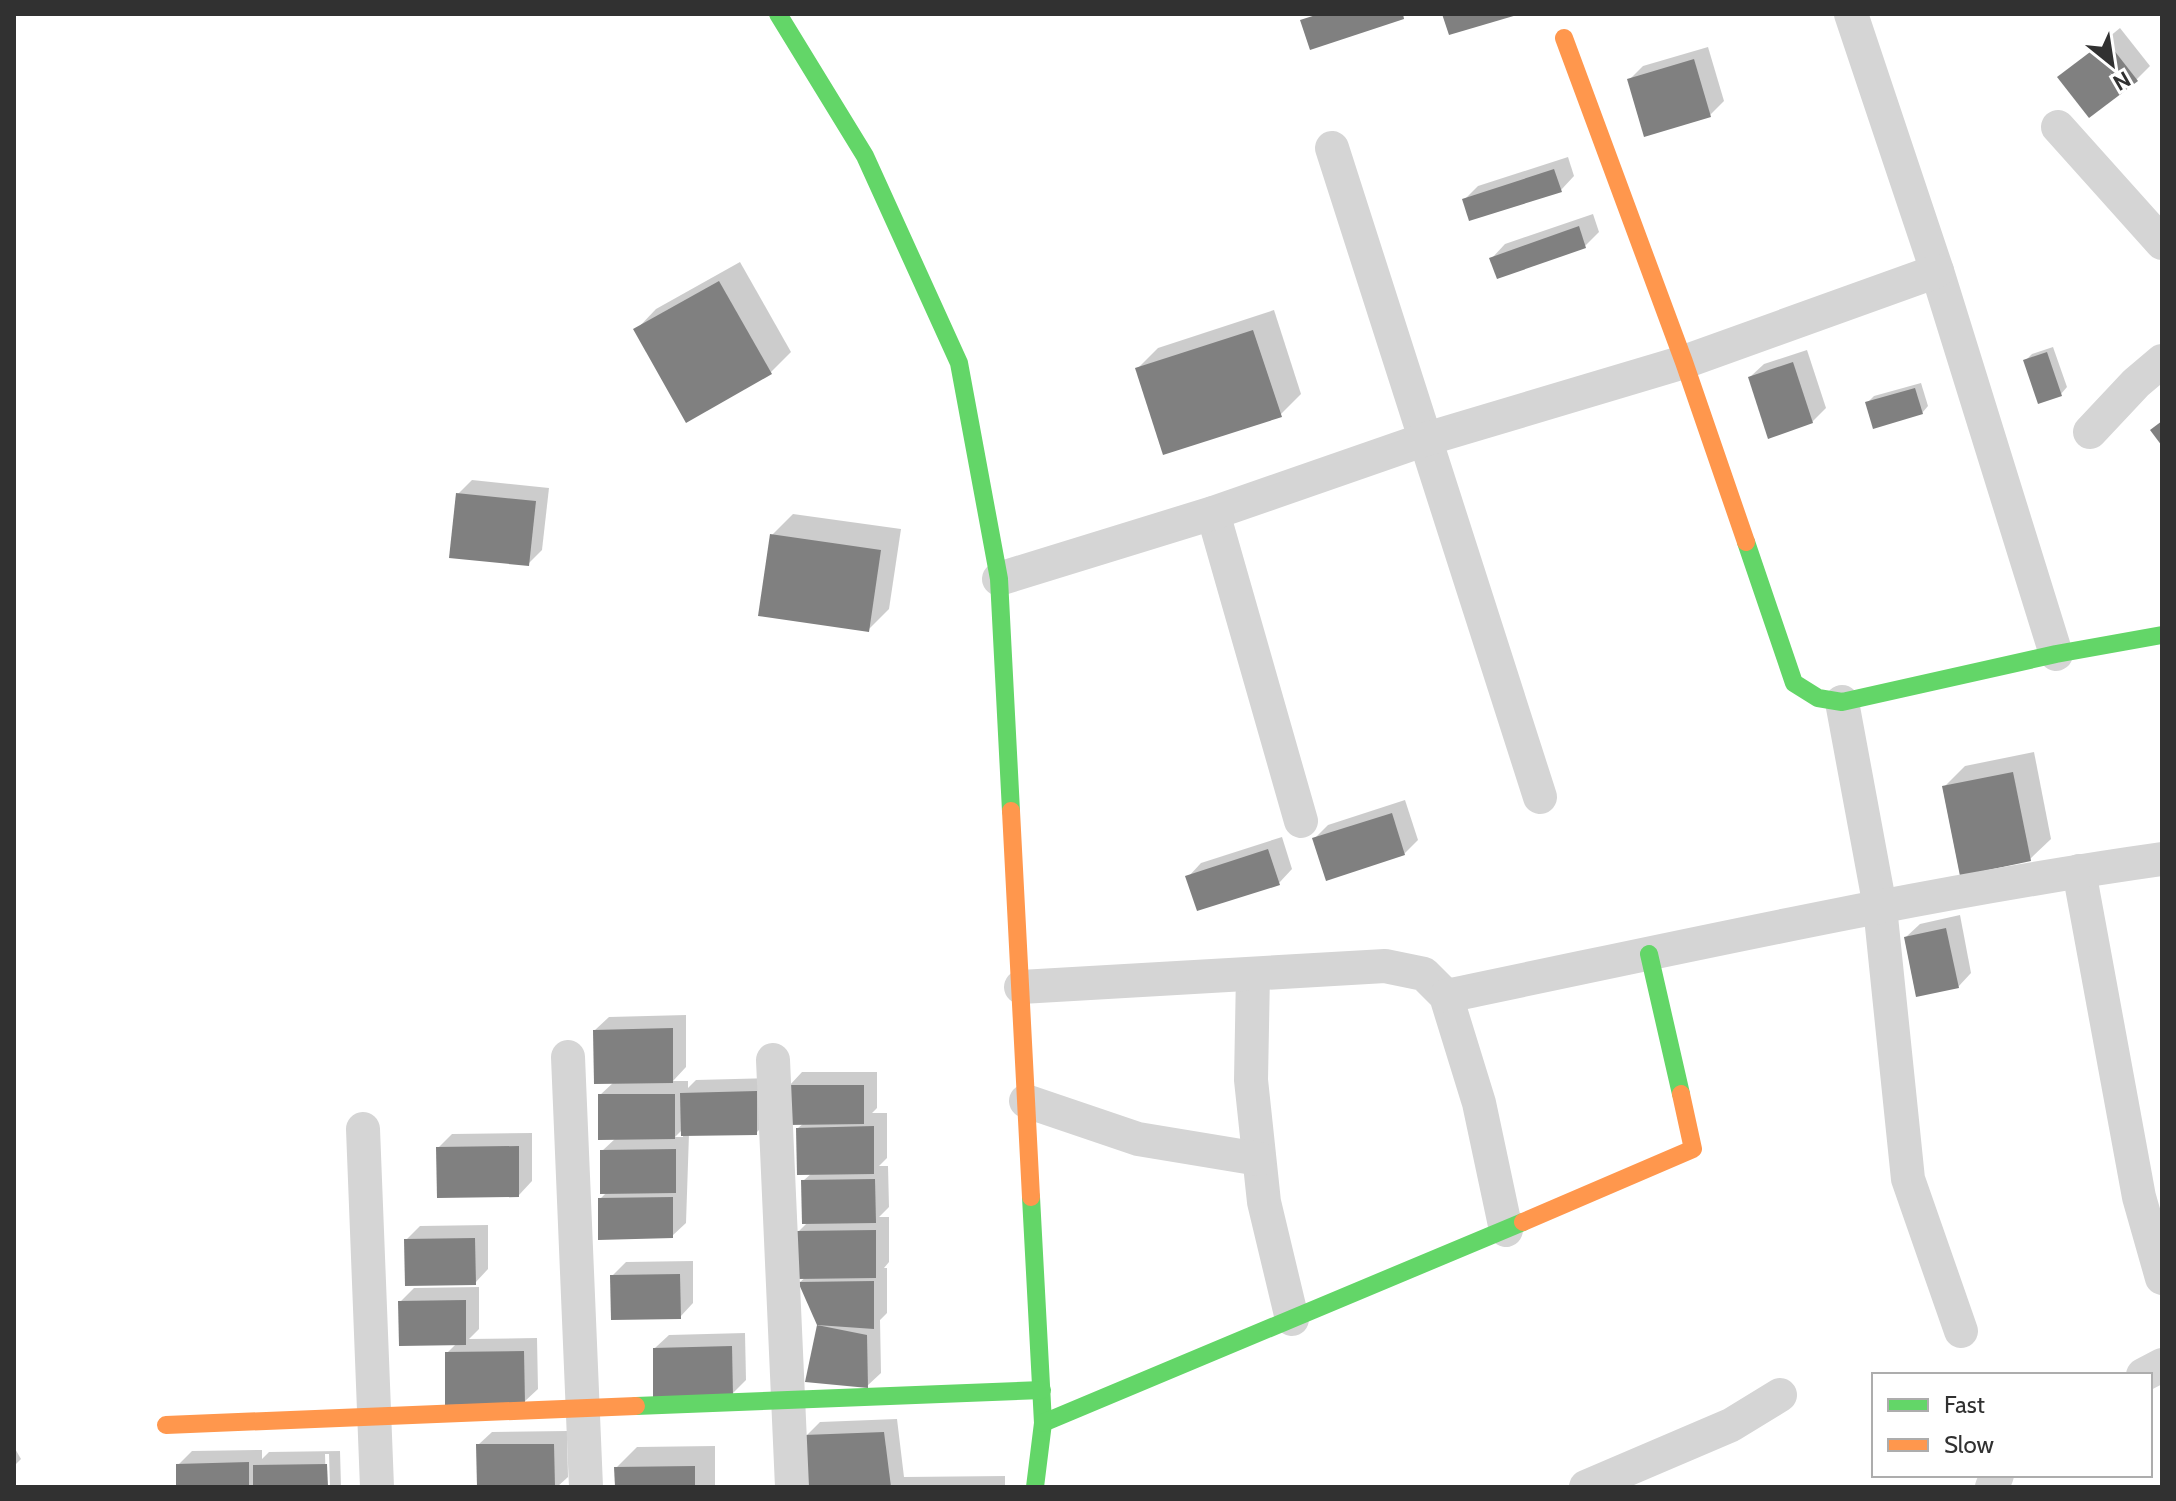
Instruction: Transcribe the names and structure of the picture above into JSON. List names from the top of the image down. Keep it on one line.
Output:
{"legend":["Fast","Slow"],"north":"bottom right"}
